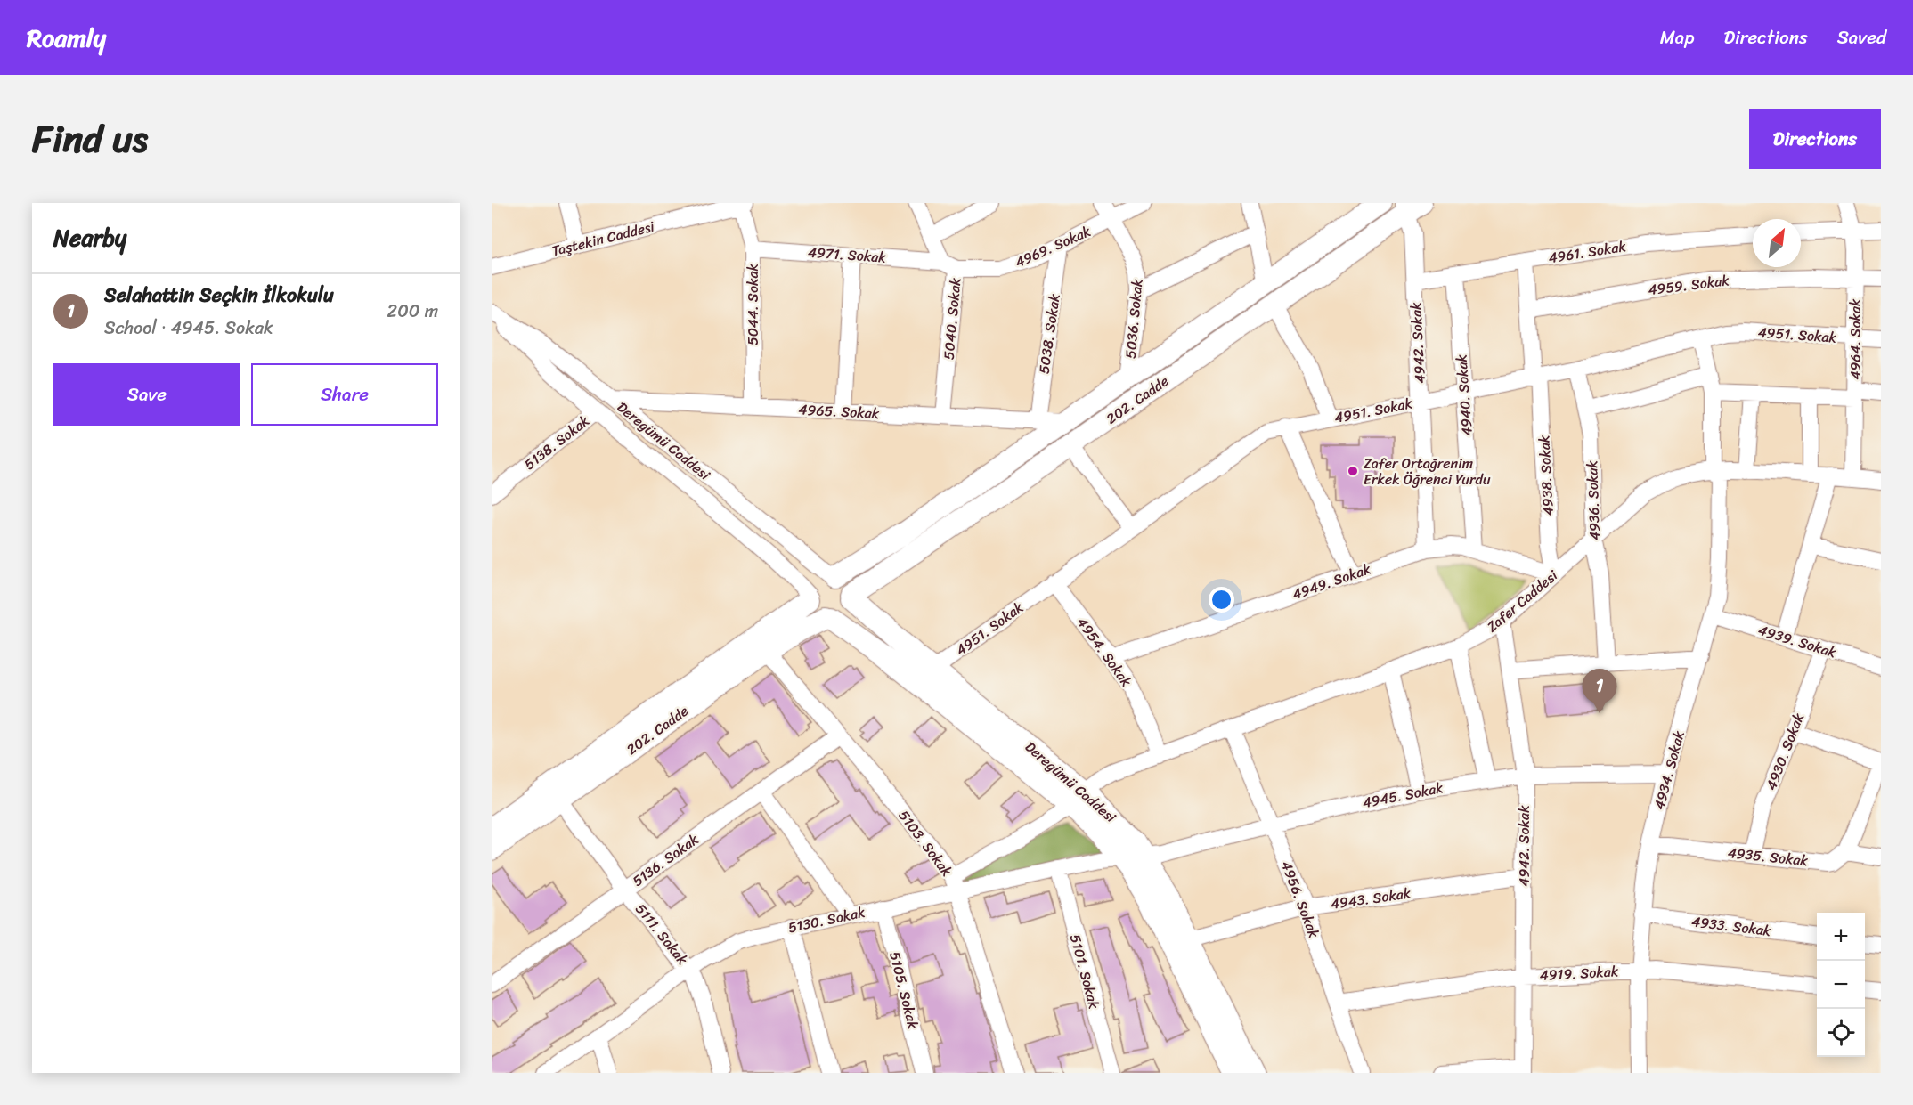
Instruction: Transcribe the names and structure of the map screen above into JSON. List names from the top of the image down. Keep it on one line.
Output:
{"streets":{"main road":["202. Cadde","Deregümü Caddesi"],"street":["Taştekin Caddesi","4969. Sokak","4961. Sokak","4971. Sokak","4959. Sokak","5044. Sokak","5040. Sokak","5036. Sokak","5038. Sokak","4951. Sokak","4964. Sokak","4942. Sokak","4940. Sokak","4965. Sokak","5138. Sokak","4938. Sokak","4936. Sokak","4949. Sokak","Zafer Caddesi","4939. Sokak","4954. Sokak","4930. Sokak","4934. Sokak","4945. Sokak","5103. Sokak","4935. Sokak","5136. Sokak","4943. Sokak","4956. Sokak","5130. Sokak","4933. Sokak","5111. Sokak","5101. Sokak","4919. Sokak","5105. Sokak"]},"crossings":[["Taştekin Caddesi","5044. Sokak"],["4969. Sokak","4971. Sokak"],["4969. Sokak","5040. Sokak"],["4969. Sokak","5036. Sokak"],["4969. Sokak","5038. Sokak"],["4961. Sokak","4942. Sokak"],["4961. Sokak","4940. Sokak"],["4961. Sokak","4938. Sokak"],["4971. Sokak","5044. Sokak"],["4971. Sokak","5040. Sokak"],["4959. Sokak","4964. Sokak"],["4959. Sokak","4938. Sokak"],["5044. Sokak","4965. Sokak"],["5040. Sokak","4965. Sokak"],["5036. Sokak","202. Cadde"],["5038. Sokak","4965. Sokak"],["4951. Sokak","4964. Sokak"],["4951. Sokak","4942. Sokak"],["4951. Sokak","4940. Sokak"],["4951. Sokak","Deregümü Caddesi"],["4951. Sokak","4938. Sokak"],["4951. Sokak","4936. Sokak"],["4951. Sokak","4954. Sokak"],["4951. Sokak","4934. Sokak"],["4964. Sokak","Zafer Caddesi"],["4942. Sokak","202. Cadde"],["4942. Sokak","4949. Sokak"],["4942. Sokak","Zafer Caddesi"],["4942. Sokak","4945. Sokak"],["4942. Sokak","4943. Sokak"],["4942. Sokak","4919. Sokak"],["4940. Sokak","4949. Sokak"],["202. Cadde","4965. Sokak"],["202. Cadde","Deregümü Caddesi"],["202. Cadde","5103. Sokak"],["202. Cadde","5111. Sokak"],["4965. Sokak","Deregümü Caddesi"],["Deregümü Caddesi","5138. Sokak"],["Deregümü Caddesi","Zafer Caddesi"],["Deregümü Caddesi","4945. Sokak"],["Deregümü Caddesi","4943. Sokak"],["Deregümü Caddesi","5130. Sokak"],["4938. Sokak","4949. Sokak"],["4938. Sokak","Zafer Caddesi"],["4936. Sokak","Zafer Caddesi"],["4949. Sokak","Zafer Caddesi"],["4949. Sokak","4954. Sokak"],["Zafer Caddesi","4954. Sokak"],["Zafer Caddesi","4934. Sokak"],["Zafer Caddesi","5103. Sokak"],["Zafer Caddesi","4956. Sokak"],["Zafer Caddesi","5130. Sokak"],["4939. Sokak","4930. Sokak"],["4939. Sokak","4934. Sokak"],["4930. Sokak","4935. Sokak"],["4934. Sokak","4945. Sokak"],["4934. Sokak","4935. Sokak"],["4934. Sokak","4933. Sokak"],["4934. Sokak","4919. Sokak"],["4945. Sokak","4956. Sokak"],["4945. Sokak","5130. Sokak"],["5103. Sokak","5136. Sokak"],["5103. Sokak","5130. Sokak"],["5136. Sokak","5111. Sokak"],["4943. Sokak","4956. Sokak"],["4956. Sokak","4919. Sokak"],["5130. Sokak","5111. Sokak"],["5130. Sokak","5101. Sokak"],["5130. Sokak","5105. Sokak"]],"places":["Zafer Ortağrenim Erkek Öğrenci Yurdu"],"north":"top right","page":{"header":"Roamly","nav":["Map","Directions","Saved"],"title":"Find us","buttons":["Directions",["Save","Share"]],"heading":"Nearby","list":[{"mark":"1","name":"Selahattin Seçkin İlkokulu","note":"School · 4945. Sokak","value":"200 m"}],"pins":"1","map_buttons":["+","−"]}}
